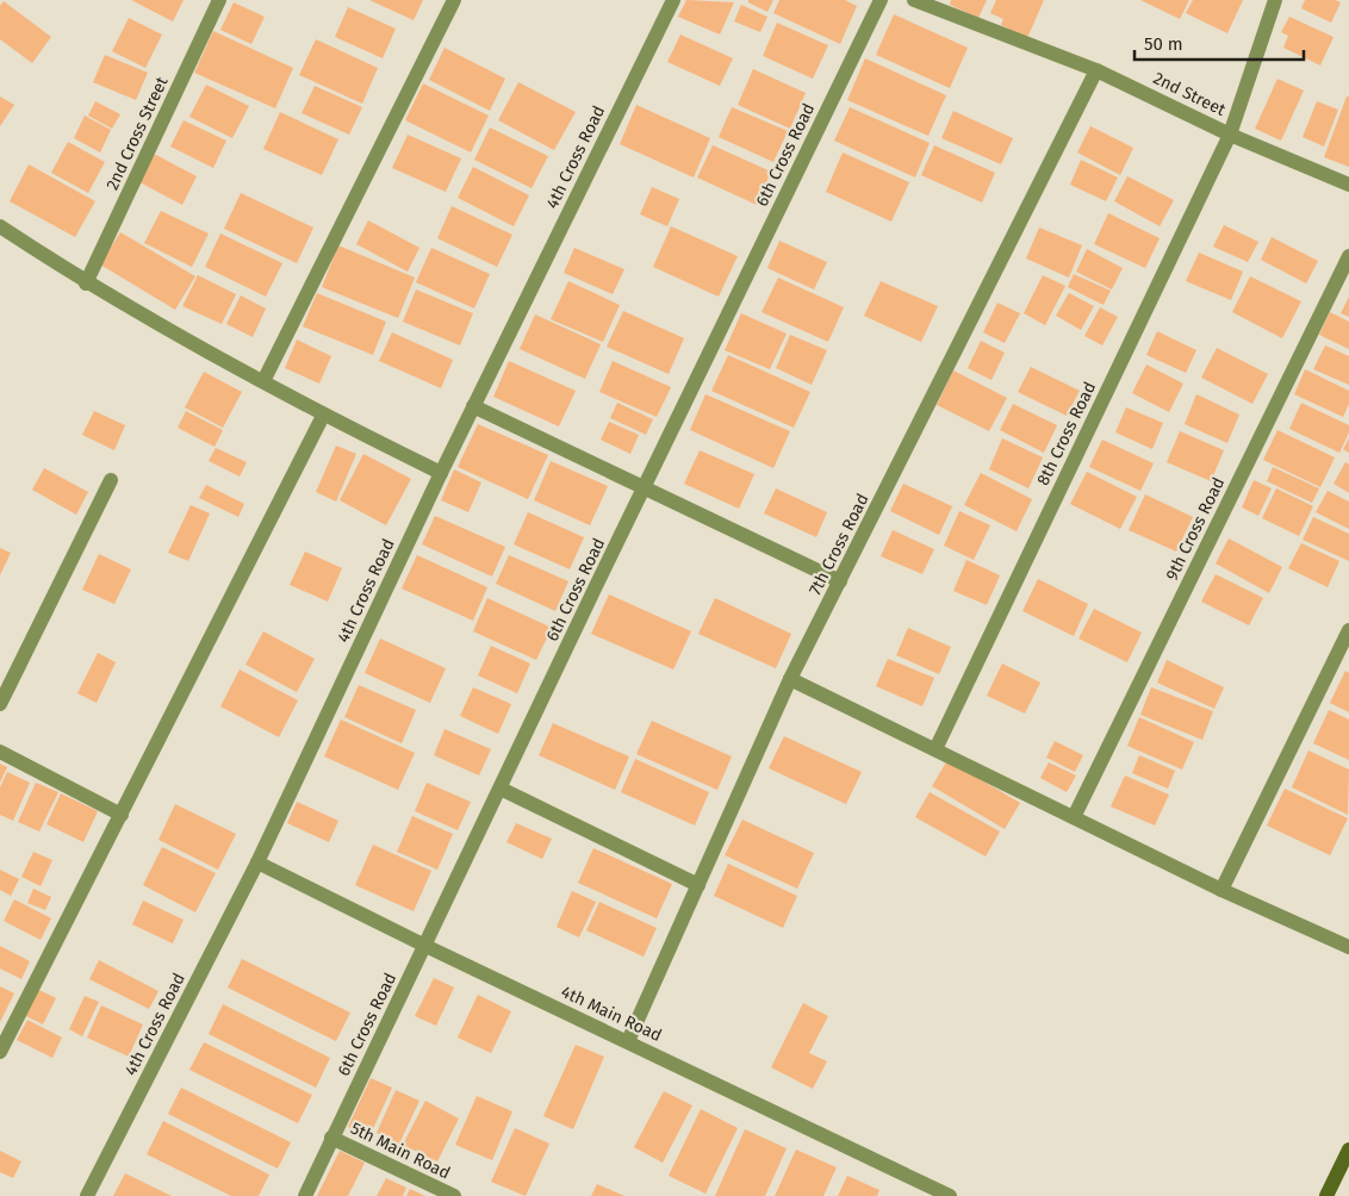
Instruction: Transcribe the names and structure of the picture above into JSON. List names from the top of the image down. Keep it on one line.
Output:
{"streets":{"street":["2nd Street","2nd Cross Street","6th Cross Road","4th Cross Road","8th Cross Road","9th Cross Road","7th Cross Road","4th Main Road","5th Main Road"]},"crossings":[["2nd Street","8th Cross Road"],["2nd Street","7th Cross Road"],["6th Cross Road","4th Main Road"],["6th Cross Road","5th Main Road"],["4th Cross Road","4th Main Road"],["7th Cross Road","4th Main Road"]],"scale_bar":"50 m"}
